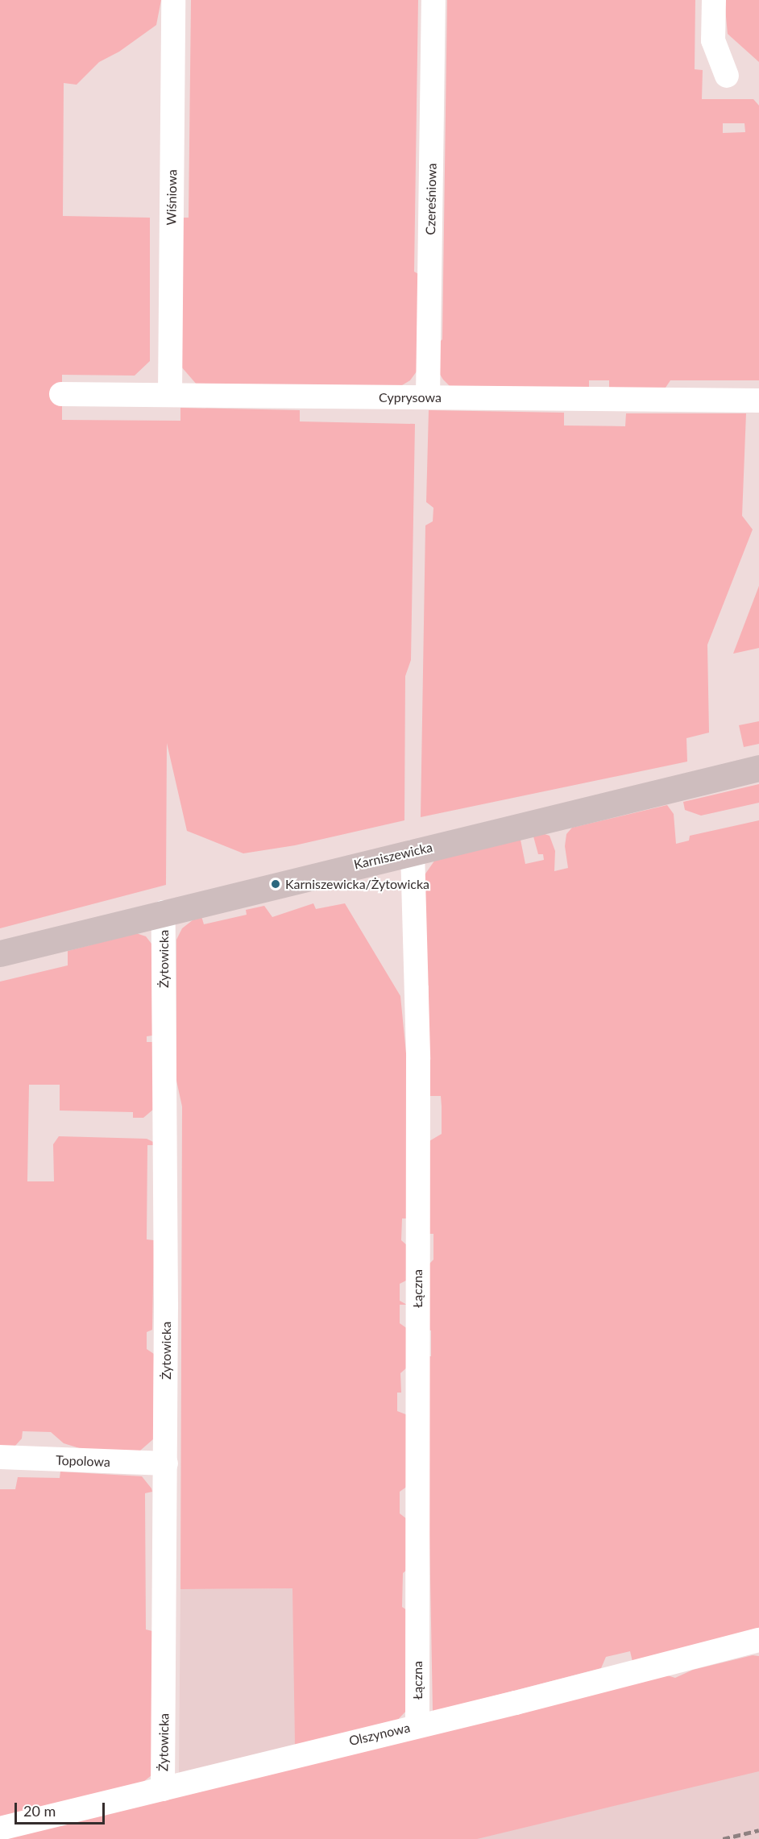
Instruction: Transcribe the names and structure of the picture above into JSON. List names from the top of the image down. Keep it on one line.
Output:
{"streets":{"street":["Wiśniowa","Czereśniowa","Cyprysowa","Karniszewicka","Żytowicka","Łączna","Topolowa","Olszynowa"]},"crossings":[["Wiśniowa","Cyprysowa"],["Czereśniowa","Cyprysowa"],["Karniszewicka","Żytowicka"],["Karniszewicka","Łączna"],["Żytowicka","Topolowa"],["Żytowicka","Olszynowa"],["Łączna","Olszynowa"]],"places":["Karniszewicka/Żytowicka"],"scale_bar":"20 m"}
